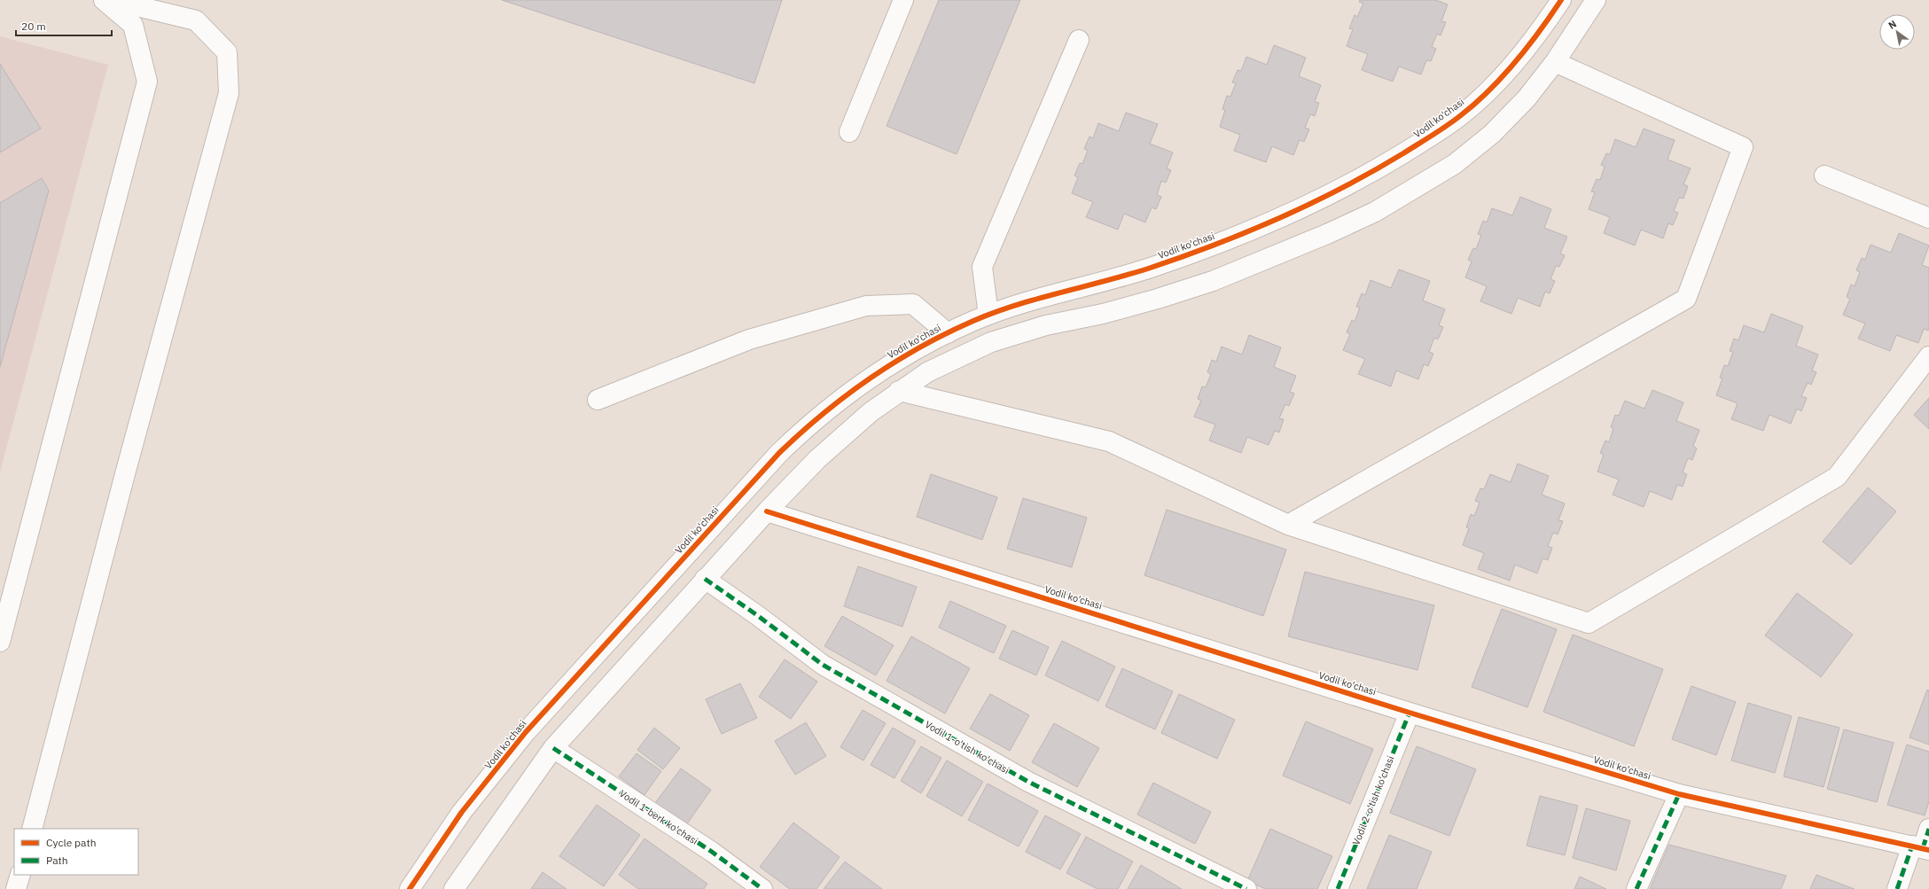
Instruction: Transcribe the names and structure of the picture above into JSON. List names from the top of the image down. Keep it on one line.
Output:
{"streets":{"street":["Vodil ko'chasi","Vodil 1-o'tish ko'chasi","Vodil 2-o'tish ko'chasi","Vodil 1-berk ko'chasi"]},"crossings":[["Vodil ko'chasi","Vodil 2-o'tish ko'chasi"]],"legend":["Cycle path","Path"],"scale_bar":"20 m","north":"top left"}
